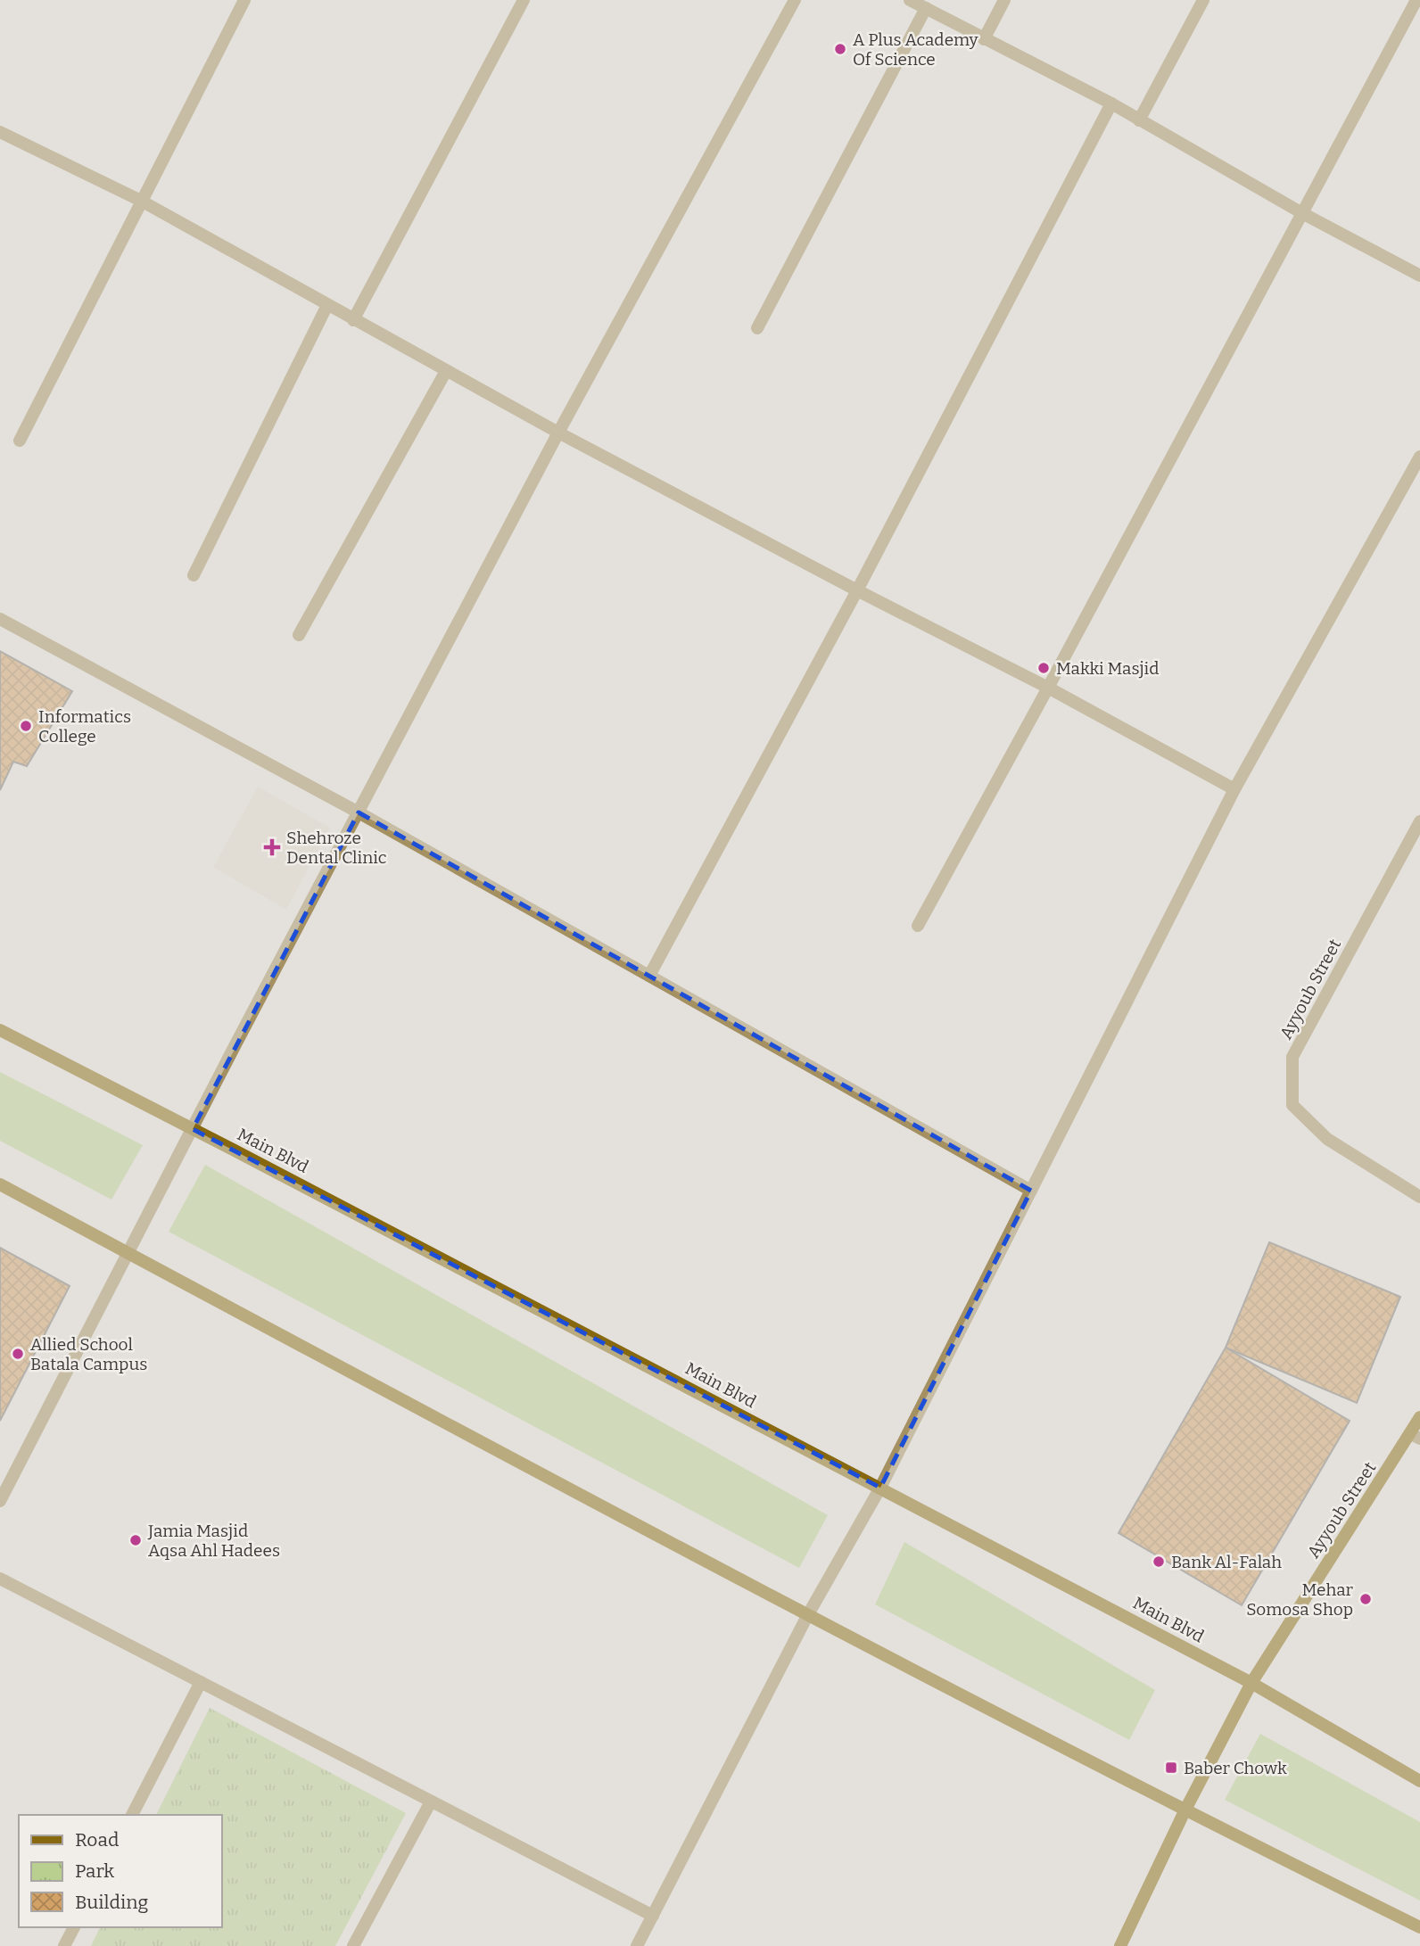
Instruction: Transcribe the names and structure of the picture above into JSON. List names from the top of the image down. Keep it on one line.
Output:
{"streets":{"main road":["Ayyoub Street","Main Blvd"]},"crossings":[["Ayyoub Street","Main Blvd"]],"places":{"other":["A Plus Academy Of Science","Makki Masjid","Informatics College","Allied School Batala Campus","Jamia Masjid Aqsa Ahl Hadees","Bank Al-Falah","Mehar Somosa Shop"],"health":["Shehroze Dental Clinic"],"transit":["Baber Chowk"]},"legend":["Road","Park","Building"]}
